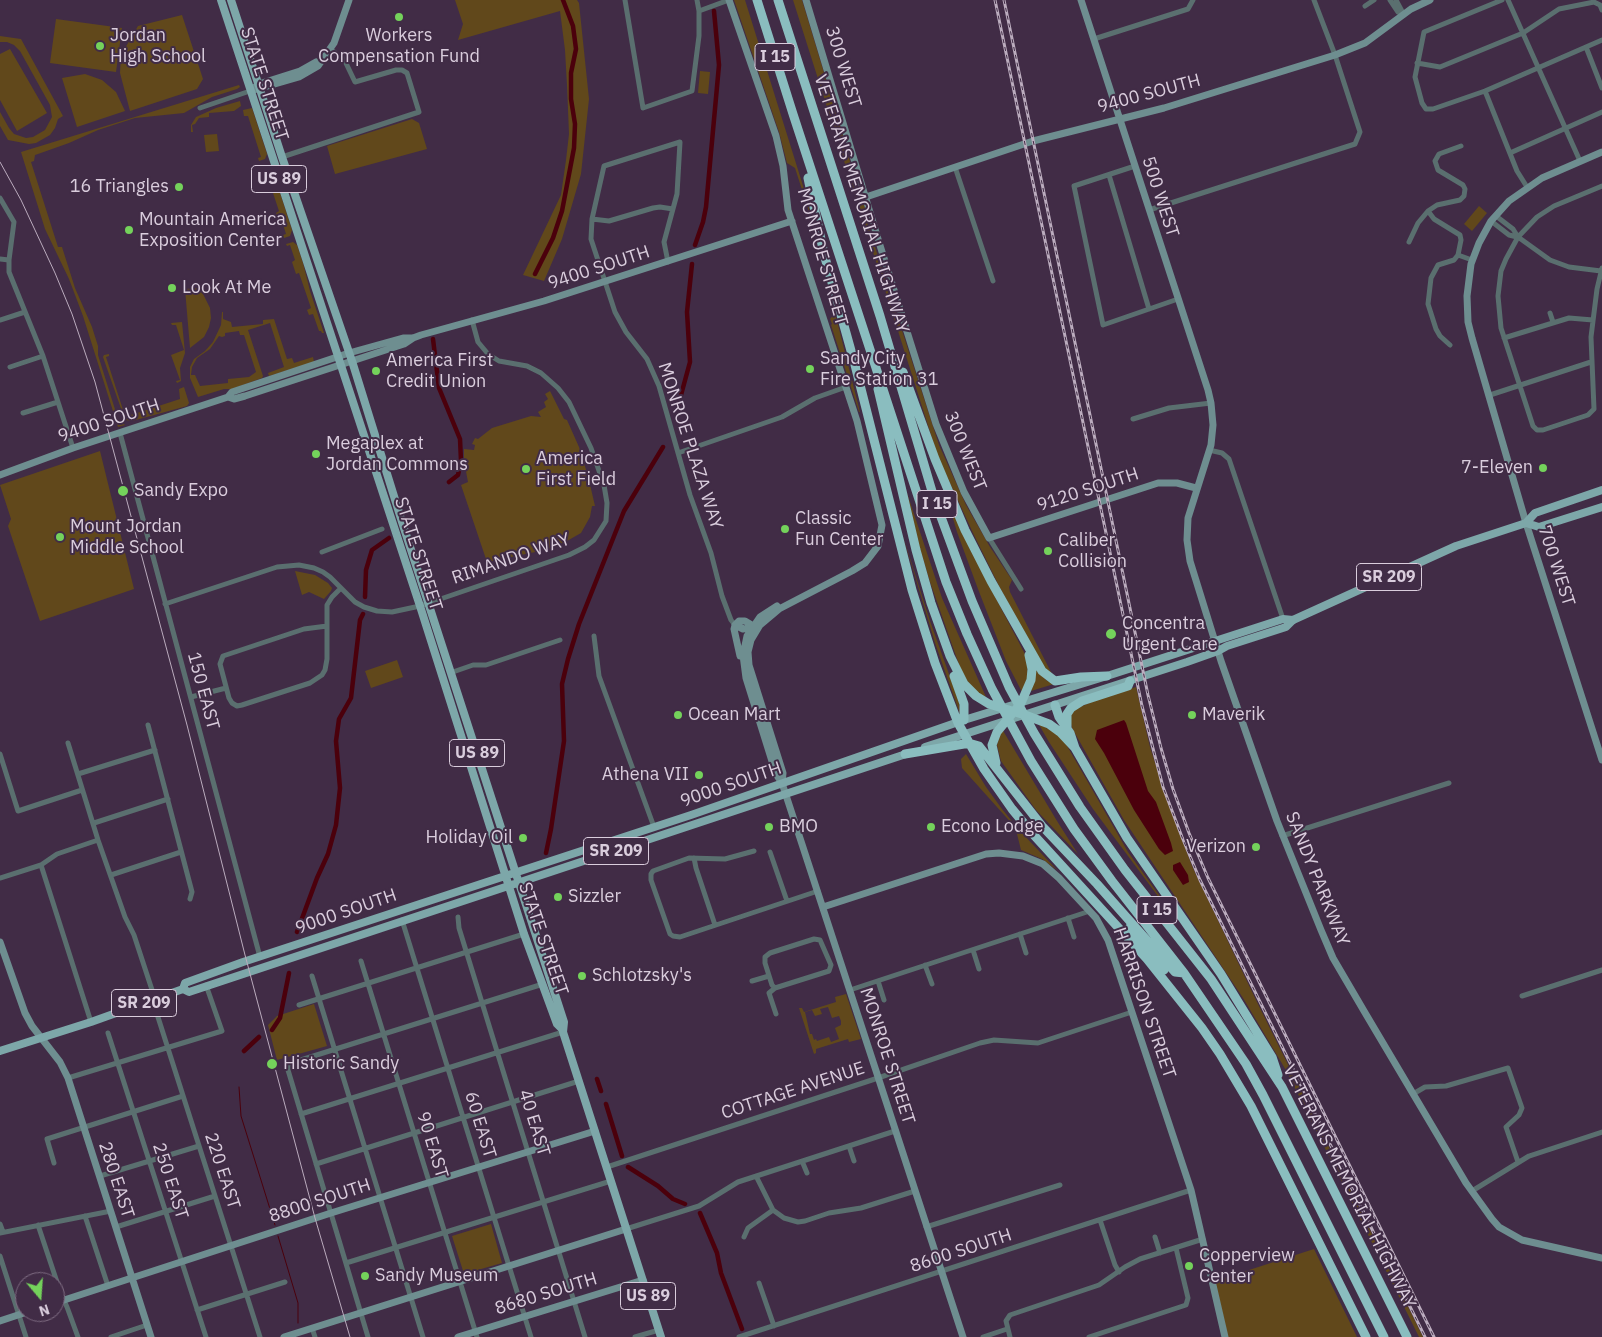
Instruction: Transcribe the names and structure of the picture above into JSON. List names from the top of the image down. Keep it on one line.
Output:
{"streets":{"highway":["I 15","VETERANS MEMORIAL HIGHWAY"],"main road":["STATE STREET","US 89","SR 209","9000 SOUTH"],"street":["300 WEST","9400 SOUTH","500 WEST","MONROE STREET","MONROE PLAZA WAY","9120 SOUTH","RIMANDO WAY","700 WEST","150 EAST","SANDY PARKWAY","HARRISON STREET","COTTAGE AVENUE","40 EAST","60 EAST","90 EAST","220 EAST","280 EAST","250 EAST","8800 SOUTH","8600 SOUTH","8680 SOUTH"]},"crossings":[["300 WEST","9400 SOUTH"],["300 WEST","9120 SOUTH"],["STATE STREET","9400 SOUTH"],["STATE STREET","RIMANDO WAY"],["STATE STREET","9000 SOUTH"],["STATE STREET","COTTAGE AVENUE"],["STATE STREET","8800 SOUTH"],["STATE STREET","8680 SOUTH"],["9400 SOUTH","500 WEST"],["9400 SOUTH","MONROE STREET"],["9400 SOUTH","MONROE PLAZA WAY"],["9400 SOUTH","RIMANDO WAY"],["9400 SOUTH","150 EAST"],["500 WEST","SANDY PARKWAY"],["MONROE STREET","9000 SOUTH"],["MONROE STREET","HARRISON STREET"],["MONROE STREET","COTTAGE AVENUE"],["MONROE STREET","8600 SOUTH"],["9120 SOUTH","SANDY PARKWAY"],["RIMANDO WAY","150 EAST"],["700 WEST","9000 SOUTH"],["150 EAST","9000 SOUTH"],["9000 SOUTH","SANDY PARKWAY"],["9000 SOUTH","60 EAST"],["9000 SOUTH","280 EAST"],["HARRISON STREET","COTTAGE AVENUE"],["HARRISON STREET","8600 SOUTH"],["40 EAST","8800 SOUTH"],["40 EAST","8680 SOUTH"],["60 EAST","8800 SOUTH"],["60 EAST","8680 SOUTH"],["90 EAST","8800 SOUTH"],["90 EAST","8680 SOUTH"],["220 EAST","8800 SOUTH"],["280 EAST","8800 SOUTH"],["250 EAST","8800 SOUTH"]],"places":["Workers Compensation Fund","Jordan High School","16 Triangles","Mountain America Exposition Center","Look At Me","Sandy City Fire Station 31","America First Credit Union","Megaplex at Jordan Commons","7-Eleven","America First Field","Sandy Expo","Classic Fun Center","Mount Jordan Middle School","Caliber Collision","Concentra Urgent Care","Ocean Mart","Maverik","Athena VII","BMO","Econo Lodge","Holiday Oil","Verizon","Sizzler","Schlotzsky's","Historic Sandy","Copperview Center","Sandy Museum"],"north":"bottom"}
